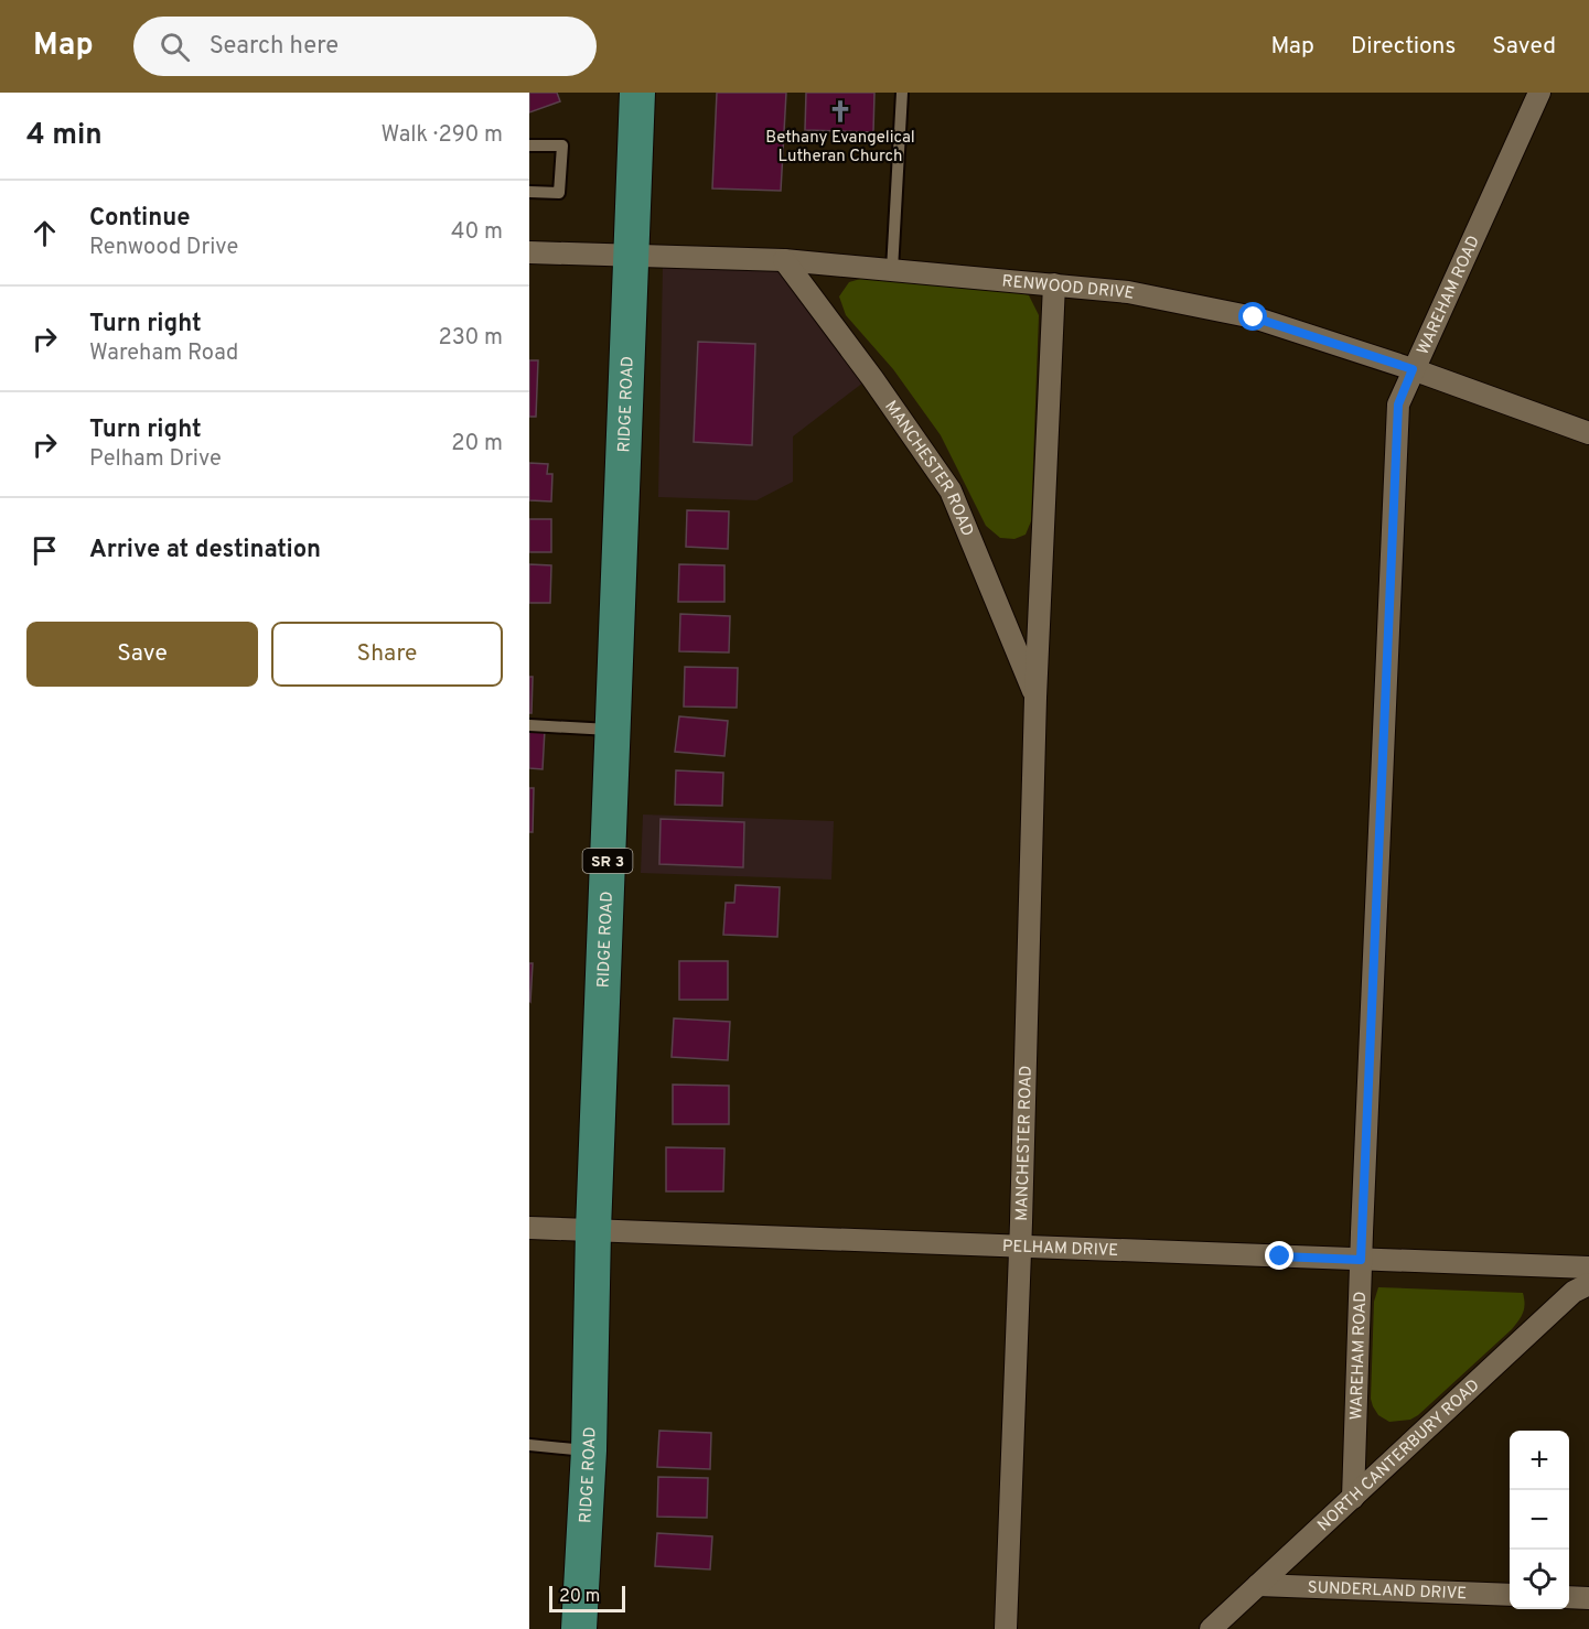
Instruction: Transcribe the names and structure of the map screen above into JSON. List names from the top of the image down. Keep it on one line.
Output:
{"streets":{"main road":["RIDGE ROAD","SR 3"],"street":["RENWOOD DRIVE","WAREHAM ROAD","MANCHESTER ROAD","PELHAM DRIVE","NORTH CANTERBURY ROAD","SUNDERLAND DRIVE"]},"crossings":[["RENWOOD DRIVE","WAREHAM ROAD"],["RENWOOD DRIVE","RIDGE ROAD"],["RENWOOD DRIVE","MANCHESTER ROAD"],["WAREHAM ROAD","PELHAM DRIVE"],["WAREHAM ROAD","NORTH CANTERBURY ROAD"],["RIDGE ROAD","PELHAM DRIVE"],["MANCHESTER ROAD","PELHAM DRIVE"],["NORTH CANTERBURY ROAD","SUNDERLAND DRIVE"]],"places":{"church":["Bethany Evangelical Lutheran Church"]},"scale_bar":"20 m","page":{"header":"Map","search":"Search here","nav":["Map","Directions","Saved"],"heading":["4 min","Walk · 290 m"],"list":[["Continue","Renwood Drive","40 m"],["Turn right","Wareham Road","230 m"],["Turn right","Pelham Drive","20 m"],"Arrive at destination"],"buttons":["Save","Share"],"map_buttons":["+","−"],"scale":"20 m"}}
